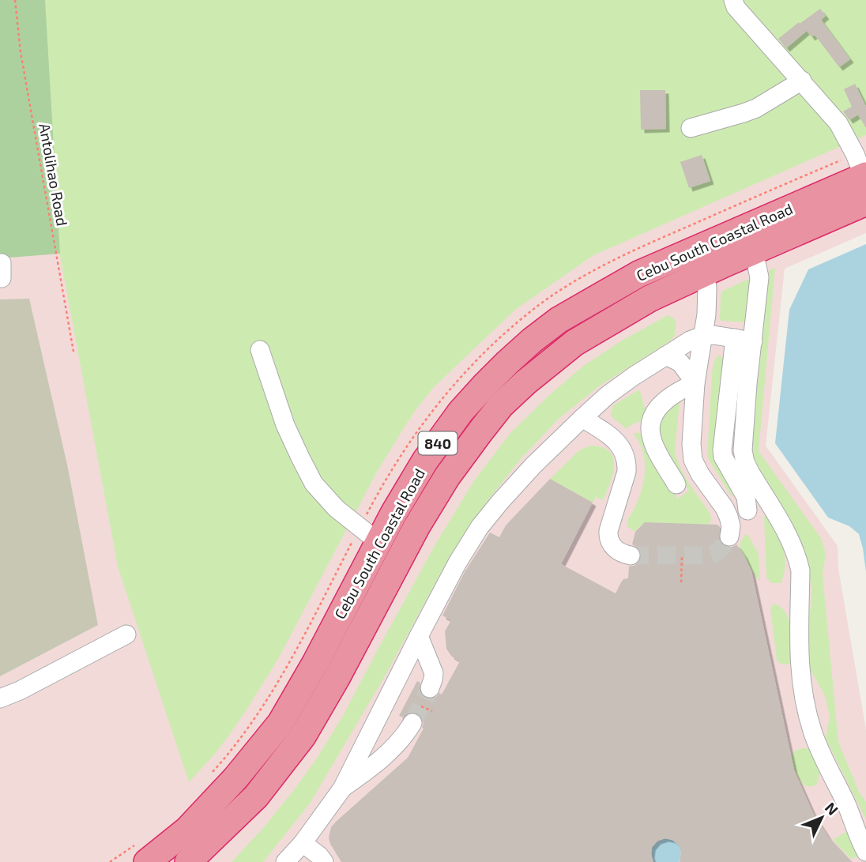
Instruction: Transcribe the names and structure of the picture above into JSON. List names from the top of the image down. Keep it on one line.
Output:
{"streets":{"highway":["Cebu South Coastal Road","840"],"path":["Antolihao Road"]},"north":"top right"}
